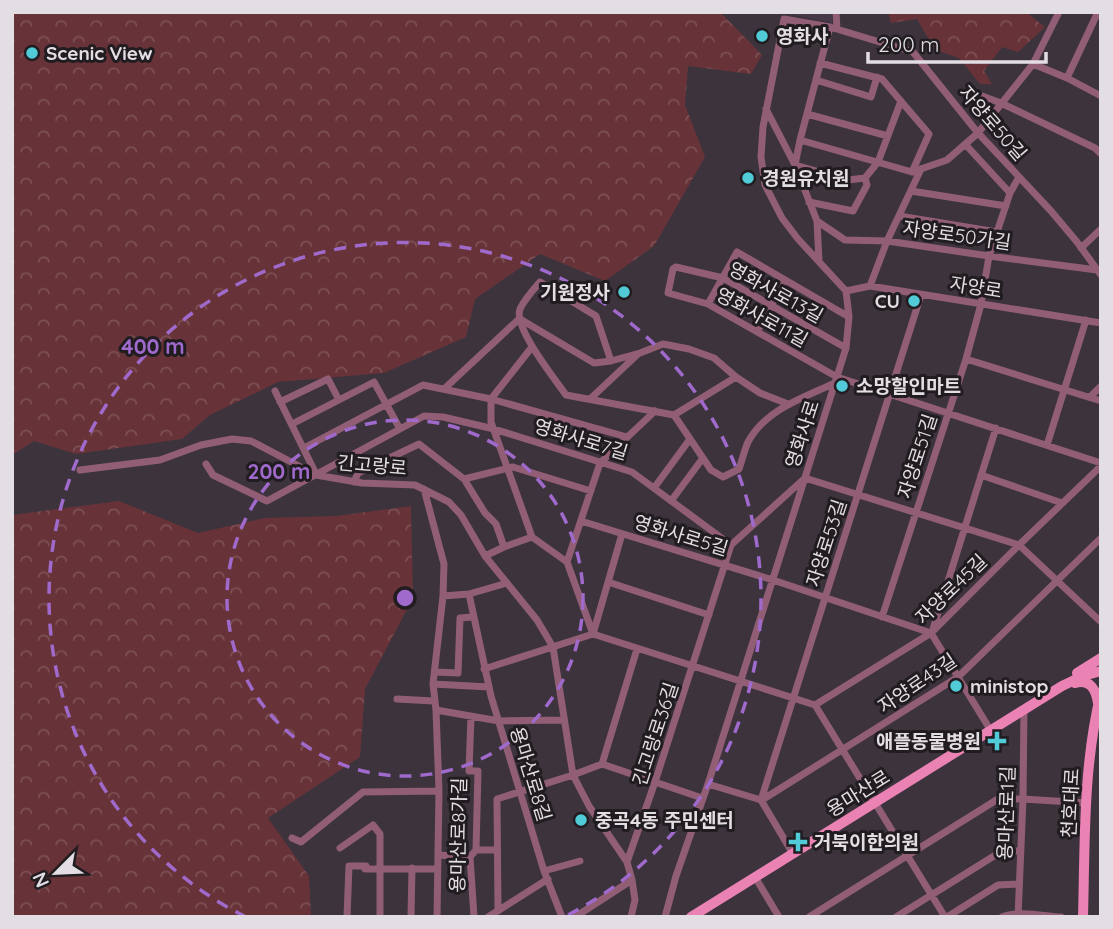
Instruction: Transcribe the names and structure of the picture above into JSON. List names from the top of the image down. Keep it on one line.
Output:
{"streets":{"main road":["용마산로","천호대로"],"street":["자양로50길","자양로50가길","자양로","영화사로13길","영화사로11길","영화사로","영화사로7길","자양로51길","긴고랑로","영화사로5길","자양로53길","자양로45길","자양로43길","긴고랑로36길","용마산로8길","용마산로1길","용마산로8가길"]},"crossings":[["자양로50길","자양로50가길"],["자양로50길","자양로51길"],["자양로50가길","자양로51길"],["자양로","영화사로"],["자양로","자양로51길"],["자양로","자양로53길"],["영화사로13길","영화사로11길"],["영화사로13길","영화사로"],["영화사로11길","영화사로"],["영화사로11길","자양로51길"],["영화사로11길","자양로53길"],["영화사로11길","자양로45길"],["영화사로","영화사로5길"],["영화사로7길","긴고랑로"],["영화사로7길","긴고랑로36길"],["자양로51길","영화사로5길"],["긴고랑로","긴고랑로36길"],["영화사로5길","자양로53길"],["영화사로5길","자양로45길"],["영화사로5길","긴고랑로36길"],["자양로53길","자양로43길"],["용마산로","용마산로1길"]],"places":{"other":["영화사","Scenic View","경원유치원","기원정사","CU","소망할인마트","ministop","중곡4동 주민센터"],"health":["애플동물병원","거북이한의원"]},"scale_bar":"200 m","north":"bottom left","rings":["400 m","200 m"]}
